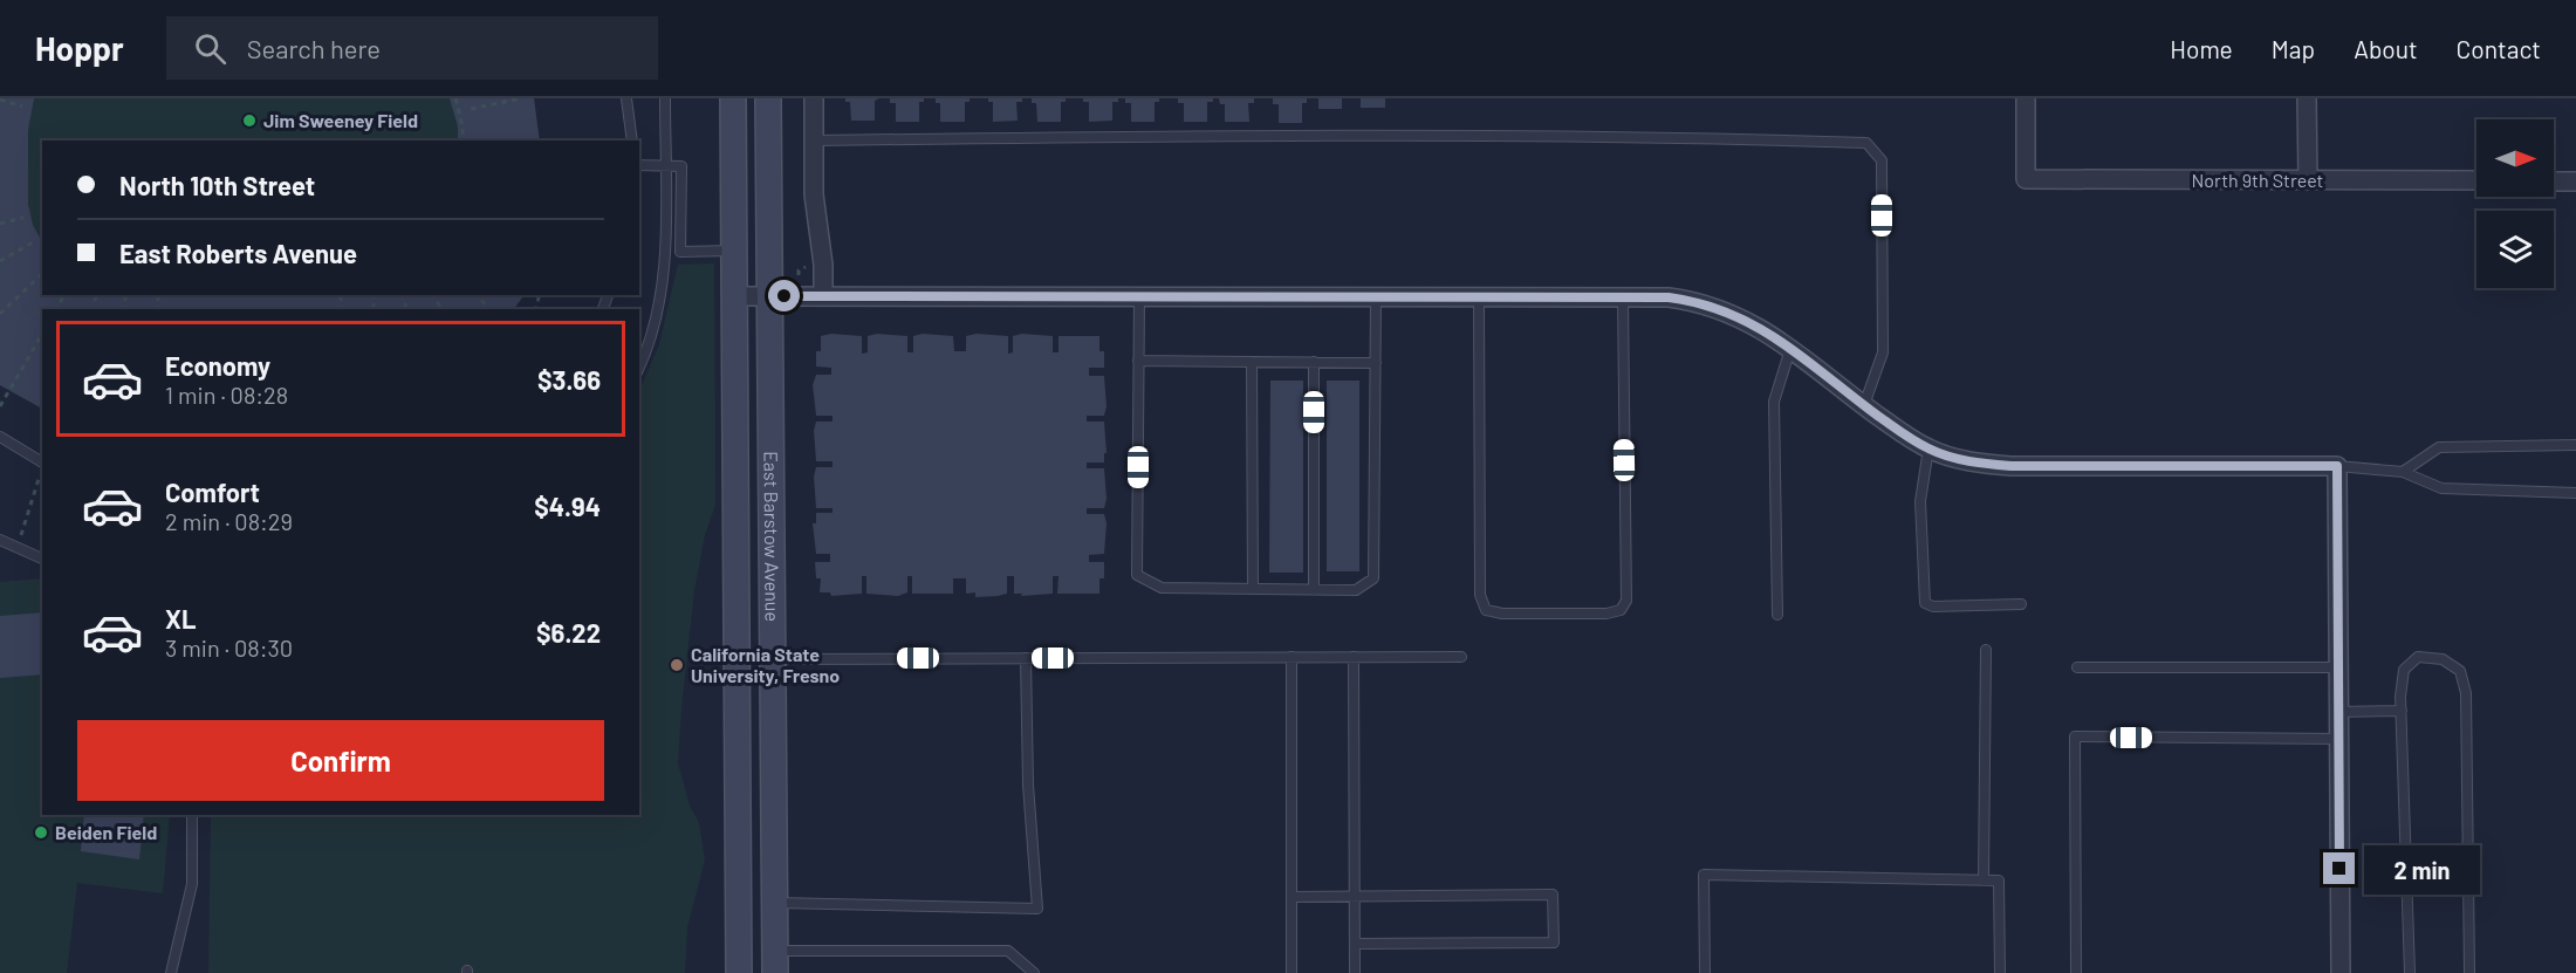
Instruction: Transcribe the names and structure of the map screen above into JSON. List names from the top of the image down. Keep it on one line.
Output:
{"streets":{"main road":["East Barstow Avenue"],"street":["North 9th Street"]},"places":["Jim Sweeney Field","California State University, Fresno","Beiden Field"],"north":"right","page":{"header":"Hoppr","search":"Search here","nav":["Home","Map","About","Contact"],"banner":["North 10th Street","East Roberts Avenue"],"list":[{"name":"Economy","note":"1 min · 08:28","value":"$3.66"},{"name":"Comfort","note":"2 min · 08:29","value":"$4.94"},{"name":"XL","note":"3 min · 08:30","value":"$6.22"}],"buttons":"Confirm","bubble":"2 min"}}
